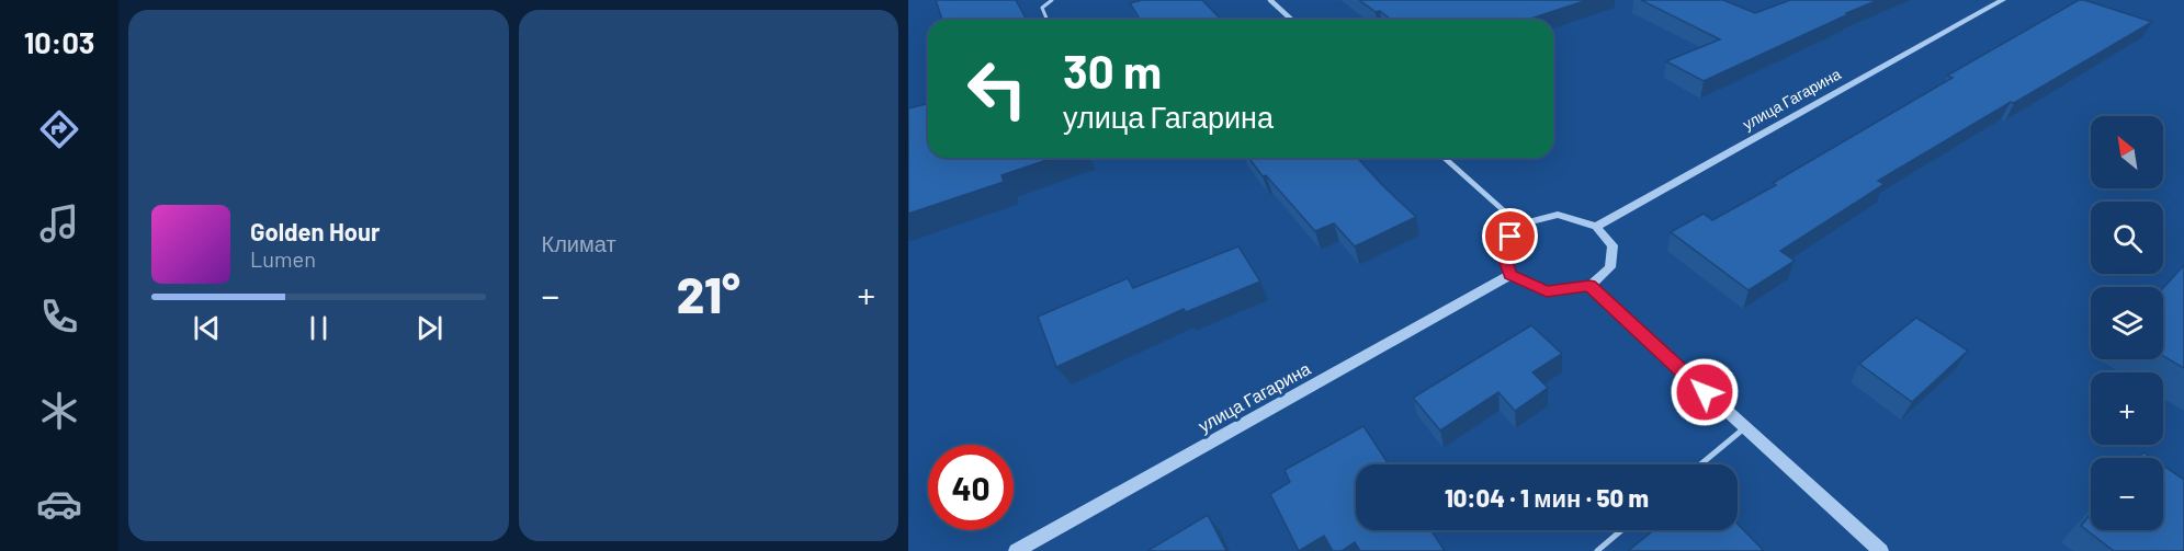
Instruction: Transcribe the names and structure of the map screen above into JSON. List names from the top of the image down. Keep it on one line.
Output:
{"streets":{"street":["улица Гагарина"]},"north":"top left","page":{"tabs":"10:03","tile":"Климат","turn":["30 m","улица Гагарина"],"map_buttons":["+","−"],"song":["Golden Hour","Lumen"],"heat":["−","21°","+"],"limit":"40","trip":"10:04 · 1 мин · 50 m"}}
